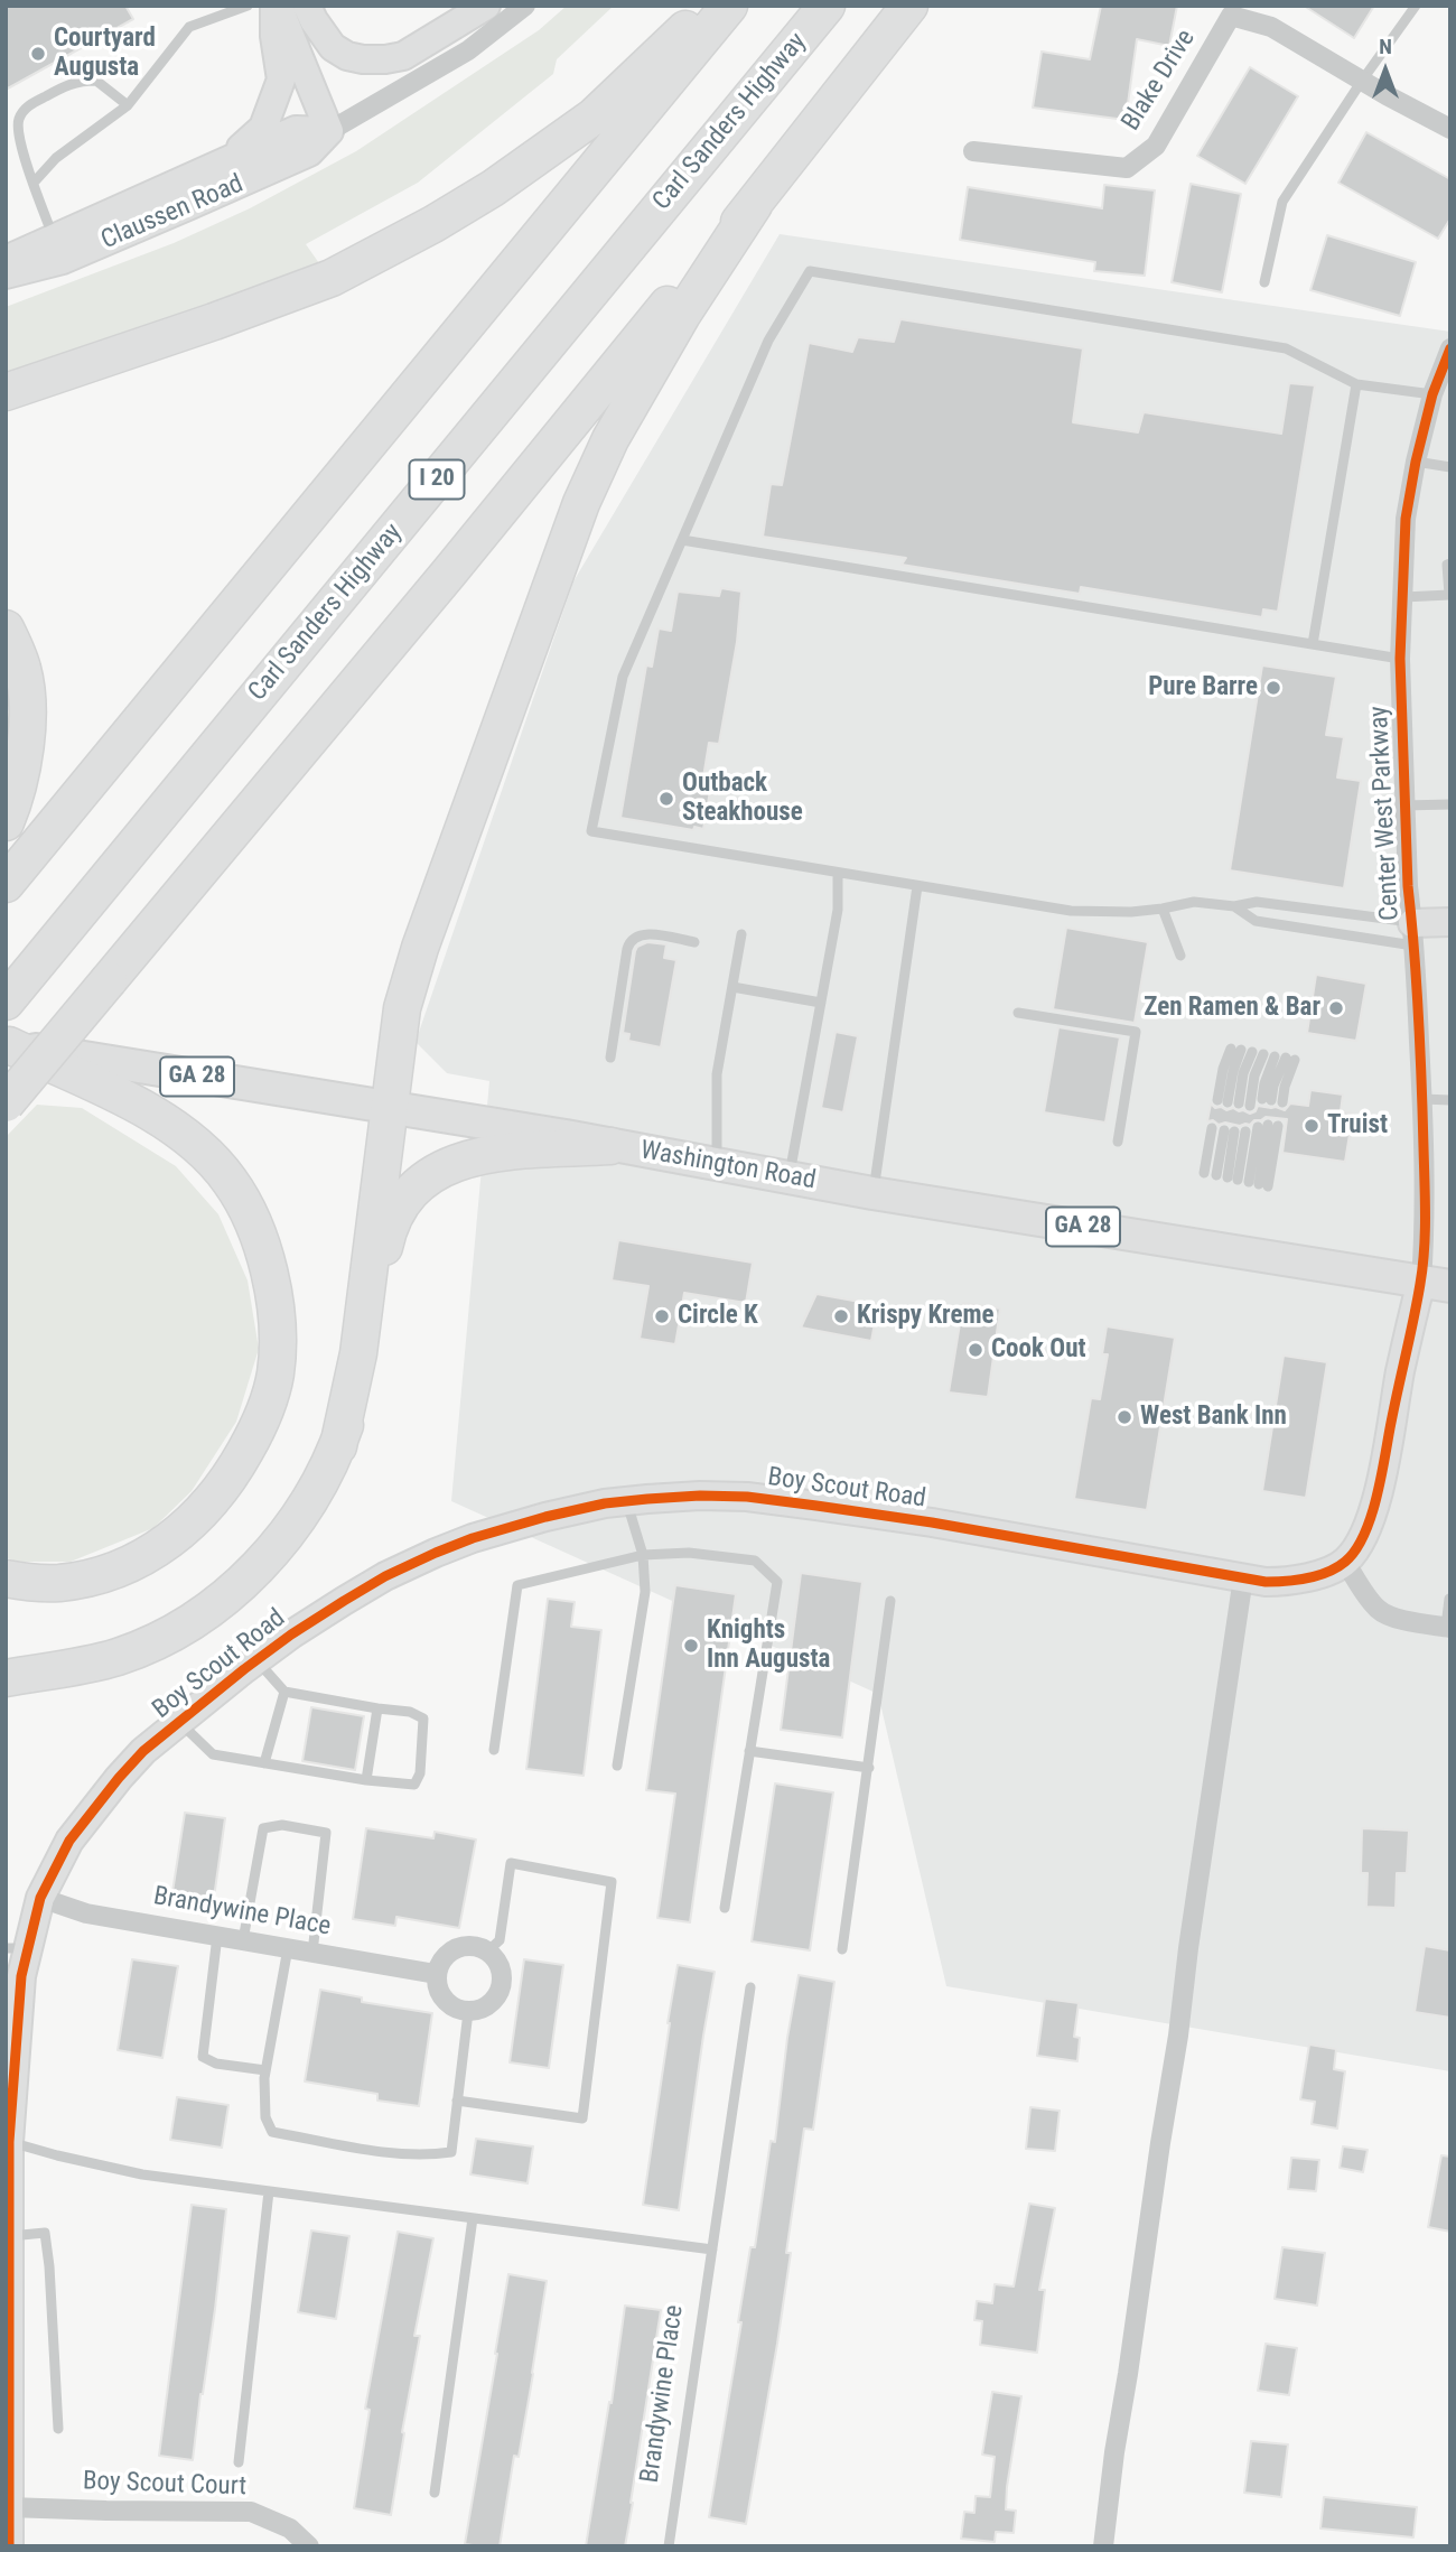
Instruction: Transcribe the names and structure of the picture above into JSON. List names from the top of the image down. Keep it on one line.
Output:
{"streets":{"highway":["Carl Sanders Highway","I 20"],"main road":["GA 28","Washington Road"],"street":["Blake Drive","Claussen Road","Center West Parkway","Boy Scout Road","Brandywine Place","Boy Scout Court"]},"crossings":[["Center West Parkway","Washington Road"],["Boy Scout Road","Brandywine Place"],["Boy Scout Road","Boy Scout Court"]],"places":["Courtyard Augusta","Pure Barre","Outback Steakhouse","Zen Ramen & Bar","Truist","Circle K","Krispy Kreme","Cook Out","West Bank Inn","Knights Inn Augusta"],"north":"top"}
